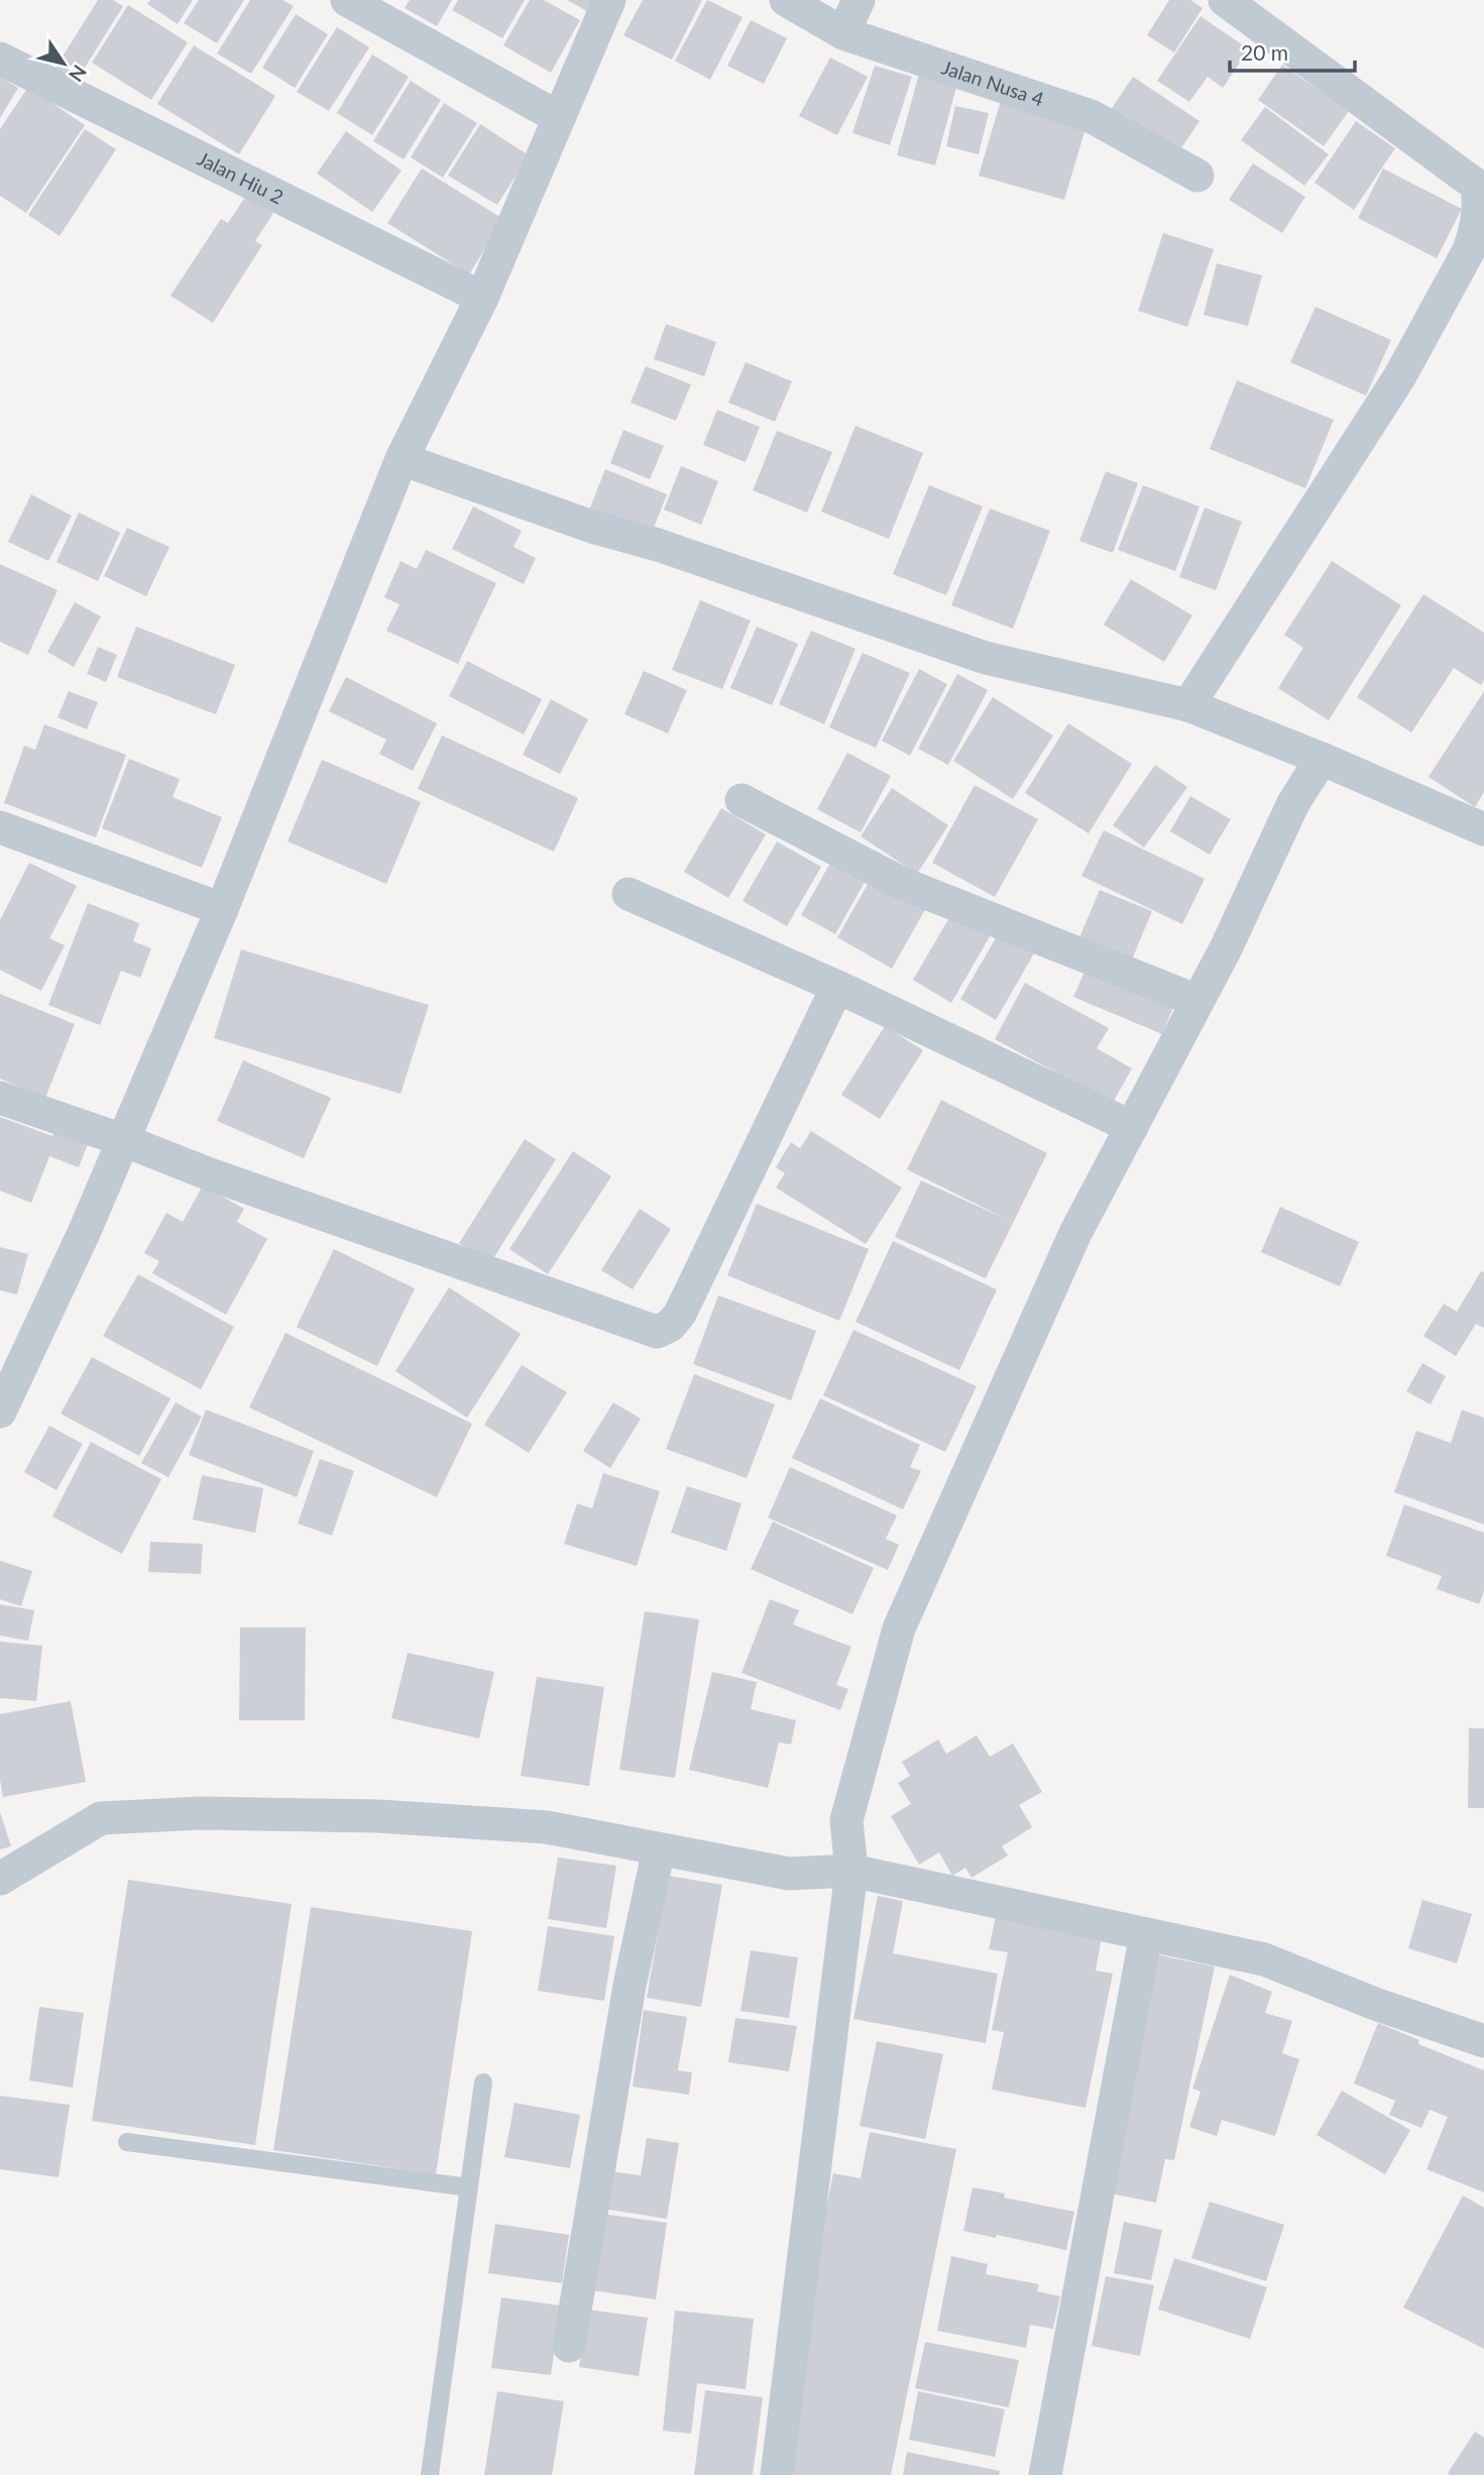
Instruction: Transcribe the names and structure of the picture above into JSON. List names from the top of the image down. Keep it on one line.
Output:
{"streets":{"street":["Jalan Nusa 4","Jalan Hiu 2"]},"scale_bar":"20 m","north":"bottom right"}
